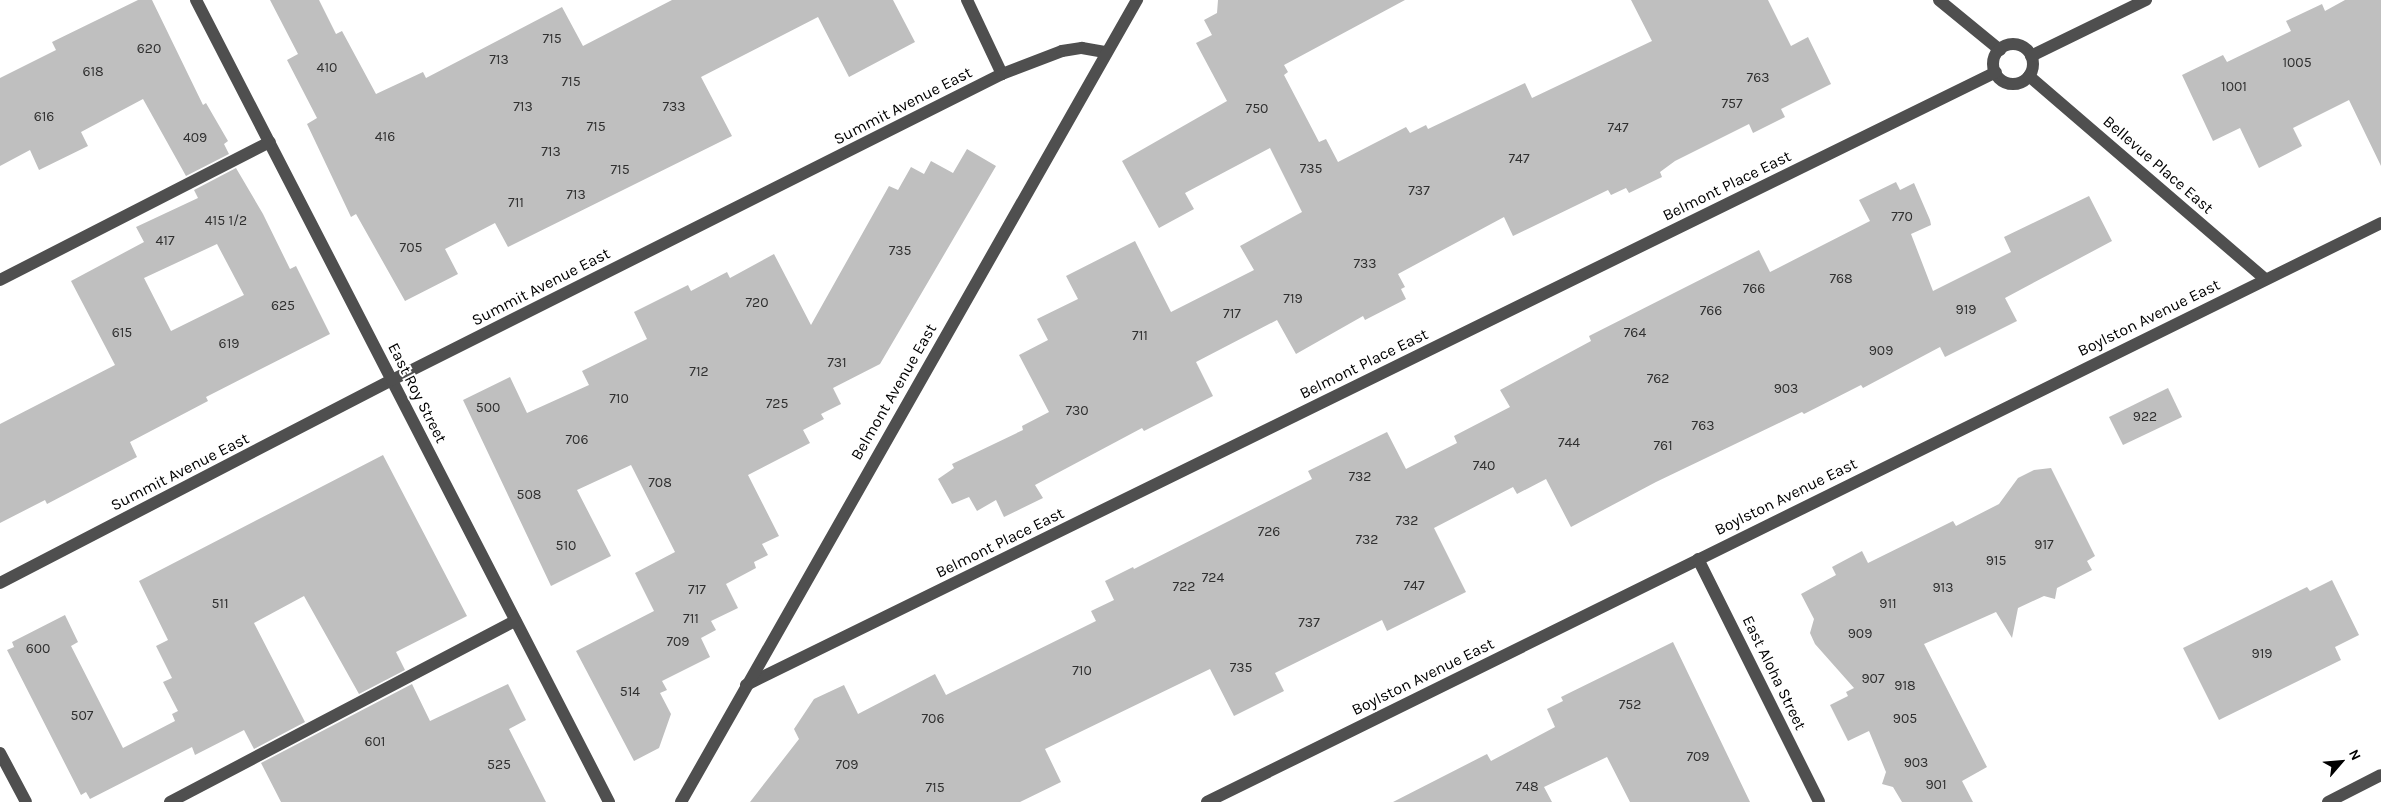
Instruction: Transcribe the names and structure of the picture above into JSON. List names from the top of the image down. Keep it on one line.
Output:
{"streets":{"street":["Summit Avenue East","Bellevue Place East","Belmont Place East","Boylston Avenue East","Belmont Avenue East","East Roy Street","East Aloha Street"]},"crossings":[["Summit Avenue East","Belmont Avenue East"],["Summit Avenue East","East Roy Street"],["Bellevue Place East","Belmont Place East"],["Bellevue Place East","Boylston Avenue East"],["Belmont Place East","Belmont Avenue East"],["Boylston Avenue East","East Aloha Street"]],"house_numbers":["715","620","713","1005","410","618","763","715","1001","757","713","733","750","616","715","747","416","409","713","747","735","715","737","713","711","770","415 1/2","417","705","735","733","768","766","719","720","625","919","766","717","615","764","711","619","909","731","712","762","903","710","725","500","730","922","763","706","744","761","740","732","708","508","732","726","732","917","510","915","724","747","722","913","717","511","911","711","737","909","709","600","919","735","710","907","918","514","752","507","706","905","601","709","903","525","709","901","748","715"],"north":"top right"}
